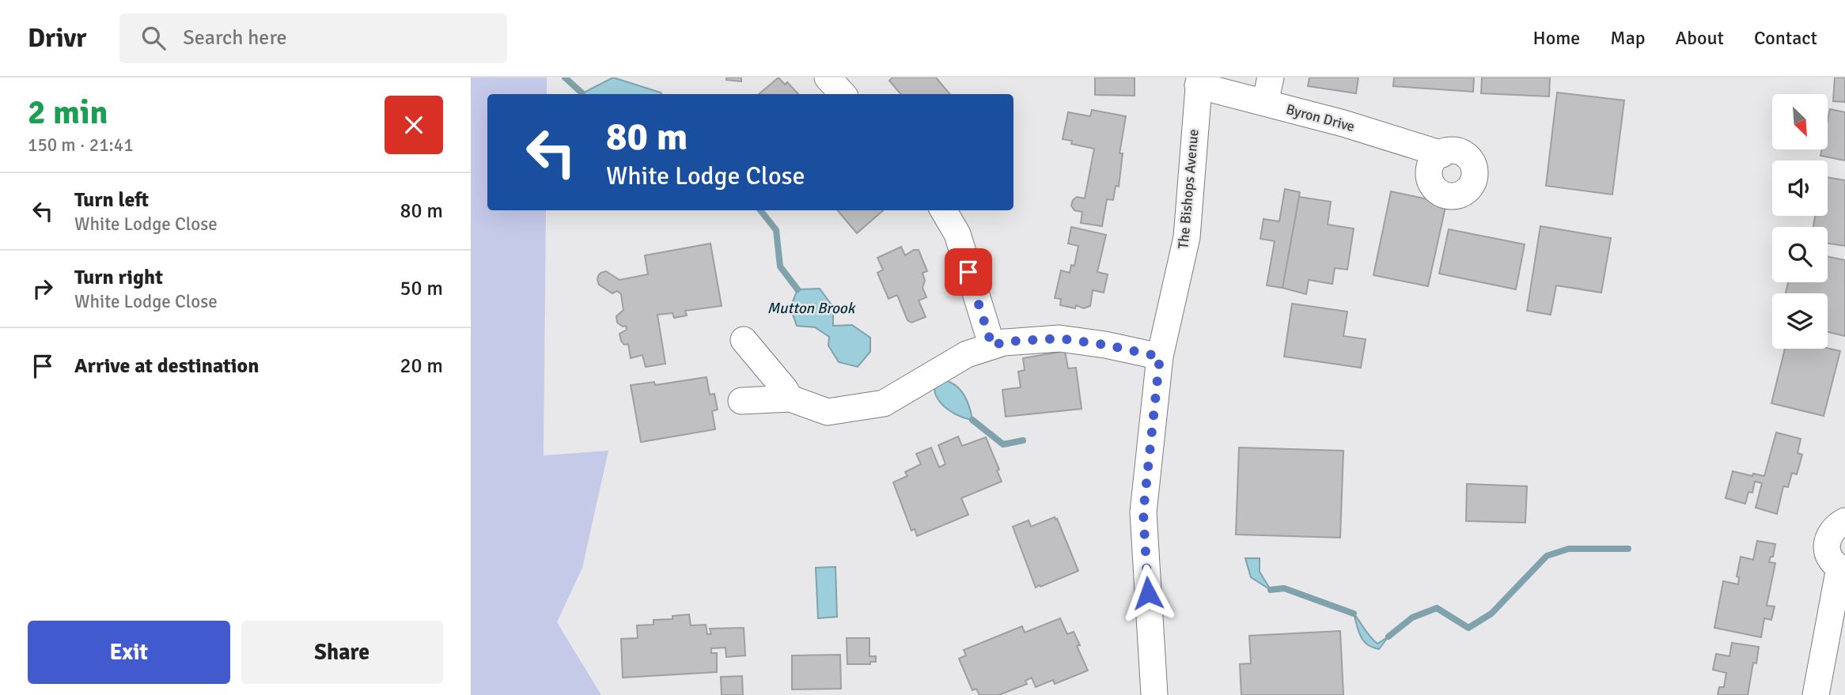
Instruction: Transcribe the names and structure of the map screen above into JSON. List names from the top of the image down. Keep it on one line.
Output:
{"streets":{"street":["Byron Drive","The Bishops Avenue"]},"crossings":[["Byron Drive","The Bishops Avenue"]],"water":["Mutton Brook"],"north":"bottom right","page":{"header":"Drivr","search":"Search here","nav":["Home","Map","About","Contact"],"heading":["2 min","150 m · 21:41"],"turn":["80 m","White Lodge Close"],"list":[{"name":"Turn left","note":"White Lodge Close","value":"80 m"},{"name":"Turn right","note":"White Lodge Close","value":"50 m"},{"name":"Arrive at destination","value":"20 m"}],"buttons":["Exit","Share"]}}
